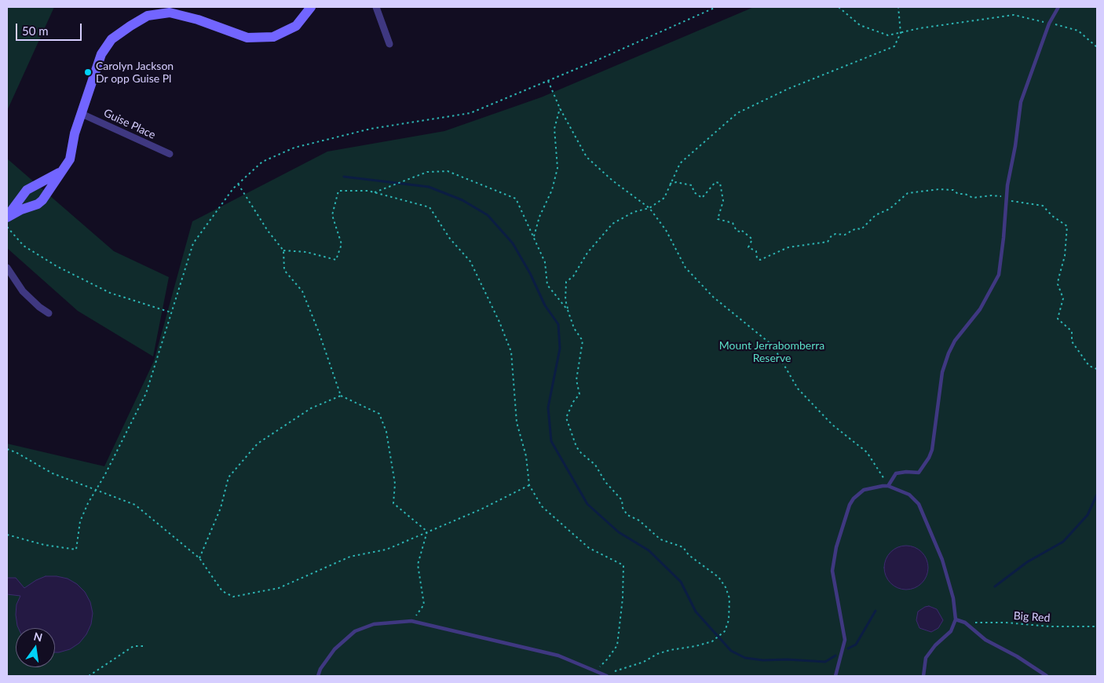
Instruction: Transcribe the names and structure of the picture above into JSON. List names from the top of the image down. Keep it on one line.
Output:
{"streets":{"street":["Guise Place"],"path":["Big Red"]},"parks":["Mount Jerrabomberra Reserve"],"places":["Carolyn Jackson Dr opp Guise Pl"],"scale_bar":"50 m","north":"top"}
